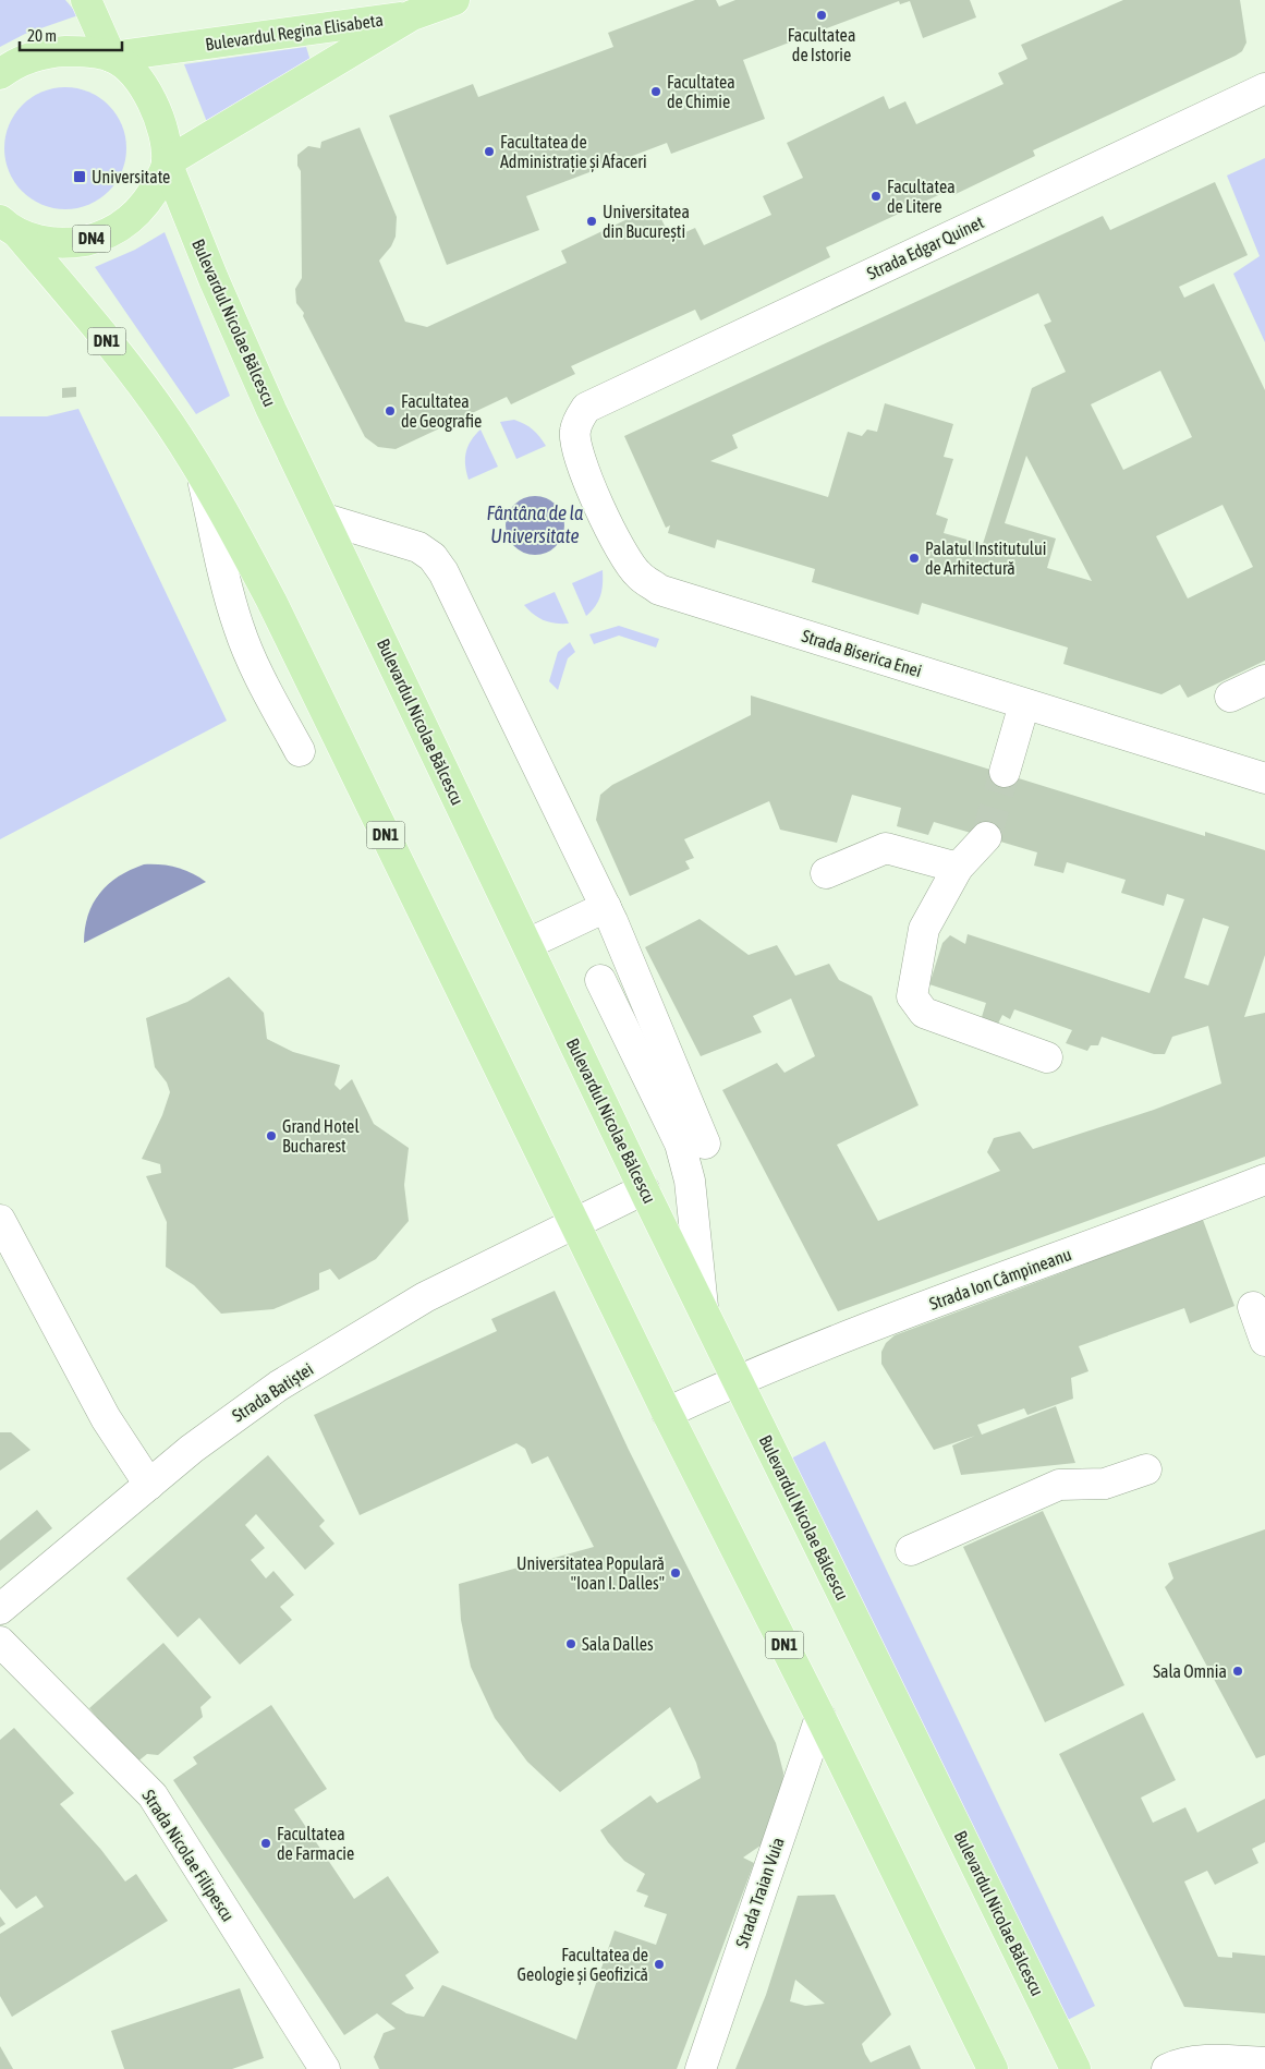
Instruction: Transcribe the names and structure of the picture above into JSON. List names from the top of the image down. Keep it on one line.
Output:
{"streets":{"main road":["Bulevardul Regina Elisabeta","DN4","Bulevardul Nicolae Bălcescu","DN1"],"street":["Strada Edgar Quinet","Strada Biserica Enei","Strada Ion Câmpineanu","Strada Batiștei","Strada Nicolae Filipescu","Strada Traian Vuia"]},"crossings":[["Bulevardul Regina Elisabeta","DN4"],["Bulevardul Regina Elisabeta","Bulevardul Nicolae Bălcescu"],["DN4","Bulevardul Nicolae Bălcescu"],["DN4","DN1"],["Strada Edgar Quinet","Strada Biserica Enei"],["Bulevardul Nicolae Bălcescu","Strada Ion Câmpineanu"],["Bulevardul Nicolae Bălcescu","Strada Batiștei"],["DN1","Strada Ion Câmpineanu"],["DN1","Strada Batiștei"],["DN1","Strada Traian Vuia"]],"water":["Fântâna de la Universitate"],"places":{"other":["Facultatea de Istorie","Facultatea de Chimie","Facultatea de Administrație și Afaceri","Facultatea de Litere","Universitatea din București","Facultatea de Geografie","Palatul Institutului de Arhitectură","Grand Hotel Bucharest","Universitatea Populară \"Ioan I. Dalles\"","Sala Dalles","Sala Omnia","Facultatea de Farmacie","Facultatea de Geologie și Geofizică"],"transit":["Universitate"]},"scale_bar":"20 m"}
